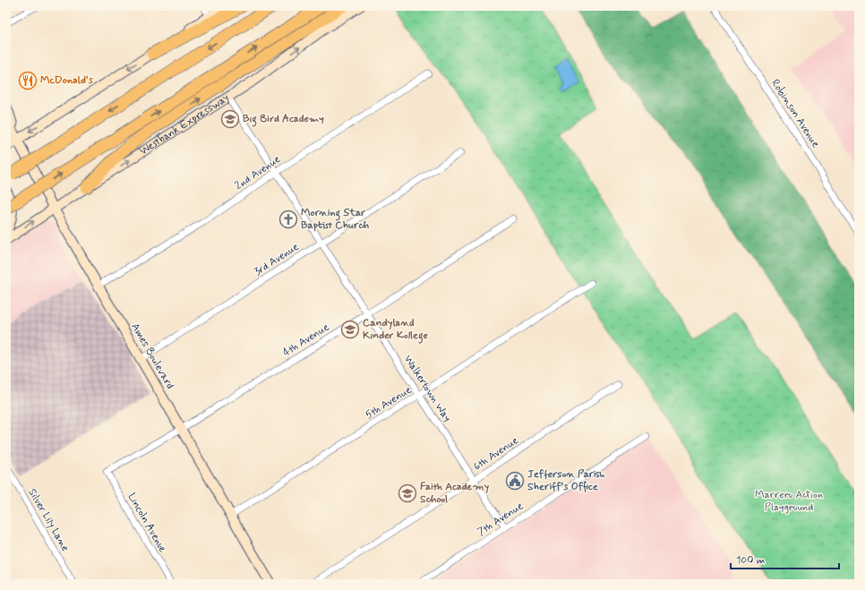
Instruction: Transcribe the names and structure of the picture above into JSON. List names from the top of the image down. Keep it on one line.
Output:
{"streets":{"main road":["Westbank Expressway","Ames Boulevard"],"street":["Robinson Avenue","2nd Avenue","3rd Avenue","4th Avenue","Walkertown Way","5th Avenue","6th Avenue","7th Avenue","Silver Lily Lane","Lincoln Avenue"]},"crossings":[["Westbank Expressway","Ames Boulevard"],["Westbank Expressway","Walkertown Way"],["2nd Avenue","Ames Boulevard"],["2nd Avenue","Walkertown Way"],["3rd Avenue","Ames Boulevard"],["3rd Avenue","Walkertown Way"],["4th Avenue","Ames Boulevard"],["4th Avenue","Walkertown Way"],["4th Avenue","Lincoln Avenue"],["Ames Boulevard","5th Avenue"],["Walkertown Way","5th Avenue"],["Walkertown Way","6th Avenue"],["Walkertown Way","7th Avenue"]],"parks":["Marrero Action Playground"],"places":{"restaurant":["McDonald's"],"school or university":["Big Bird Academy","Candyland Kinder Kollege","Faith Academy School"],"church":["Morning Star Baptist Church"],"public building":["Jefferson Parish Sheriff's Office"]},"scale_bar":"100 m"}
